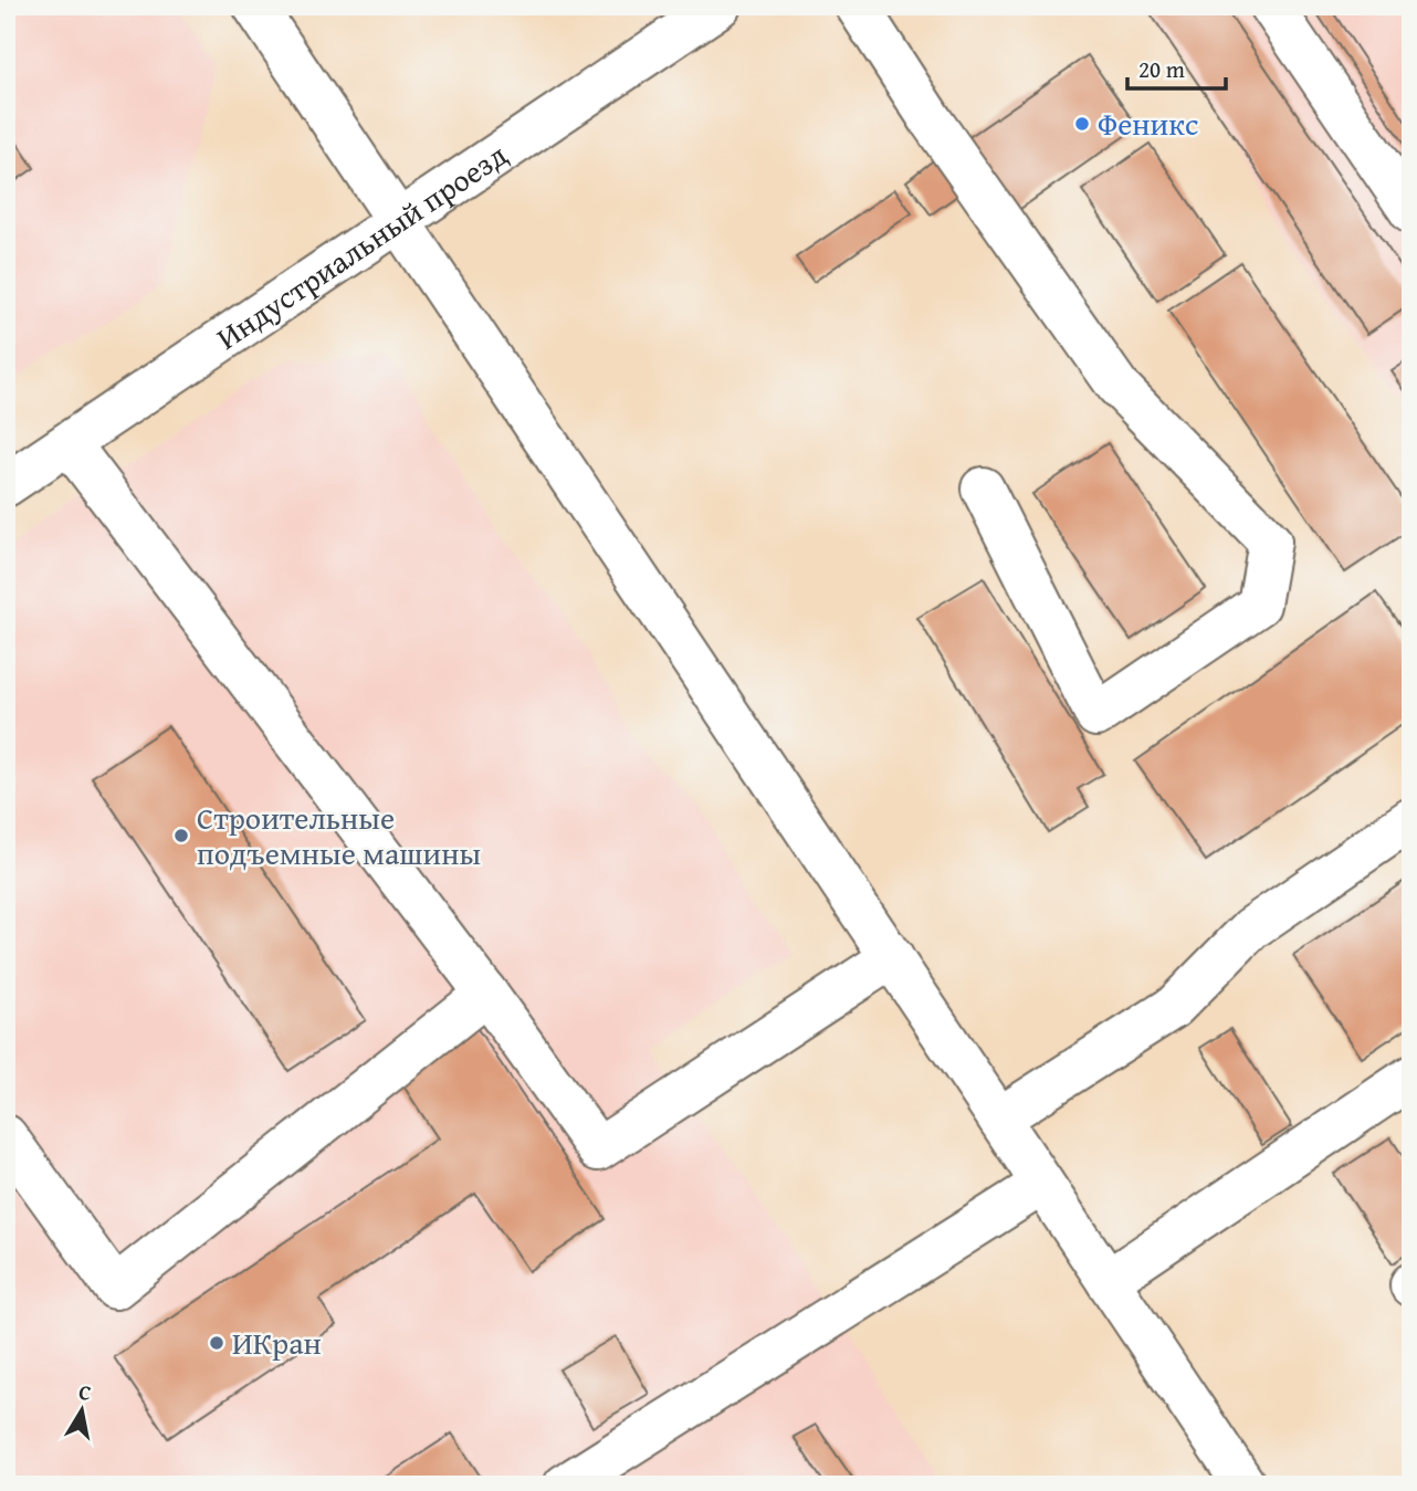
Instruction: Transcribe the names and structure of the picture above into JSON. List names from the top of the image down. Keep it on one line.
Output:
{"streets":{"street":["Индустриальный проезд"]},"places":["Феникс","Строительные подъемные машины","ИКран"],"scale_bar":"20 m","north":"top"}
